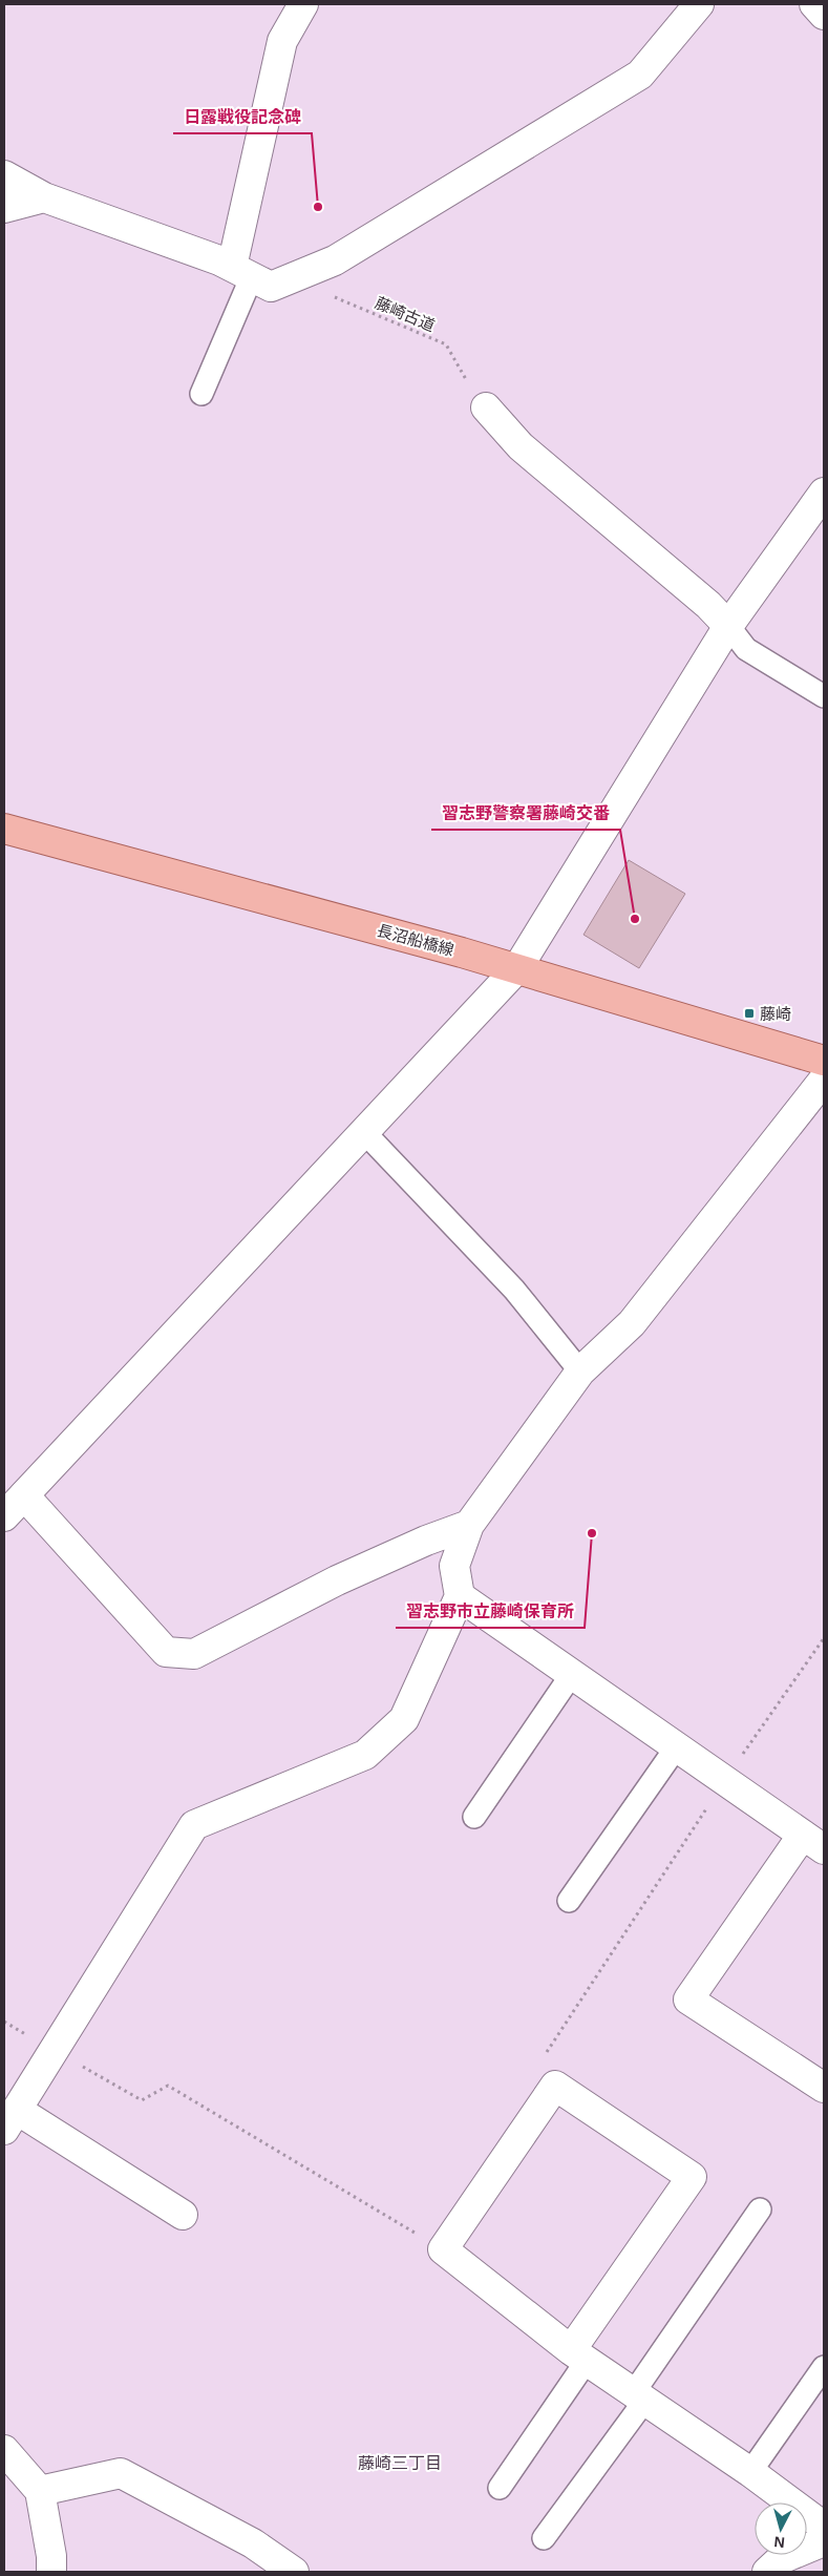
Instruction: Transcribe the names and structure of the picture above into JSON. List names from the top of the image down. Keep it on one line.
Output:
{"streets":{"main road":["長沼船橋線"],"path":["藤崎古道"]},"districts":["藤崎三丁目"],"places":{"other":["日露戦役記念碑","習志野警察署藤崎交番","習志野市立藤崎保育所"],"transit":["藤崎"]},"north":"bottom"}
